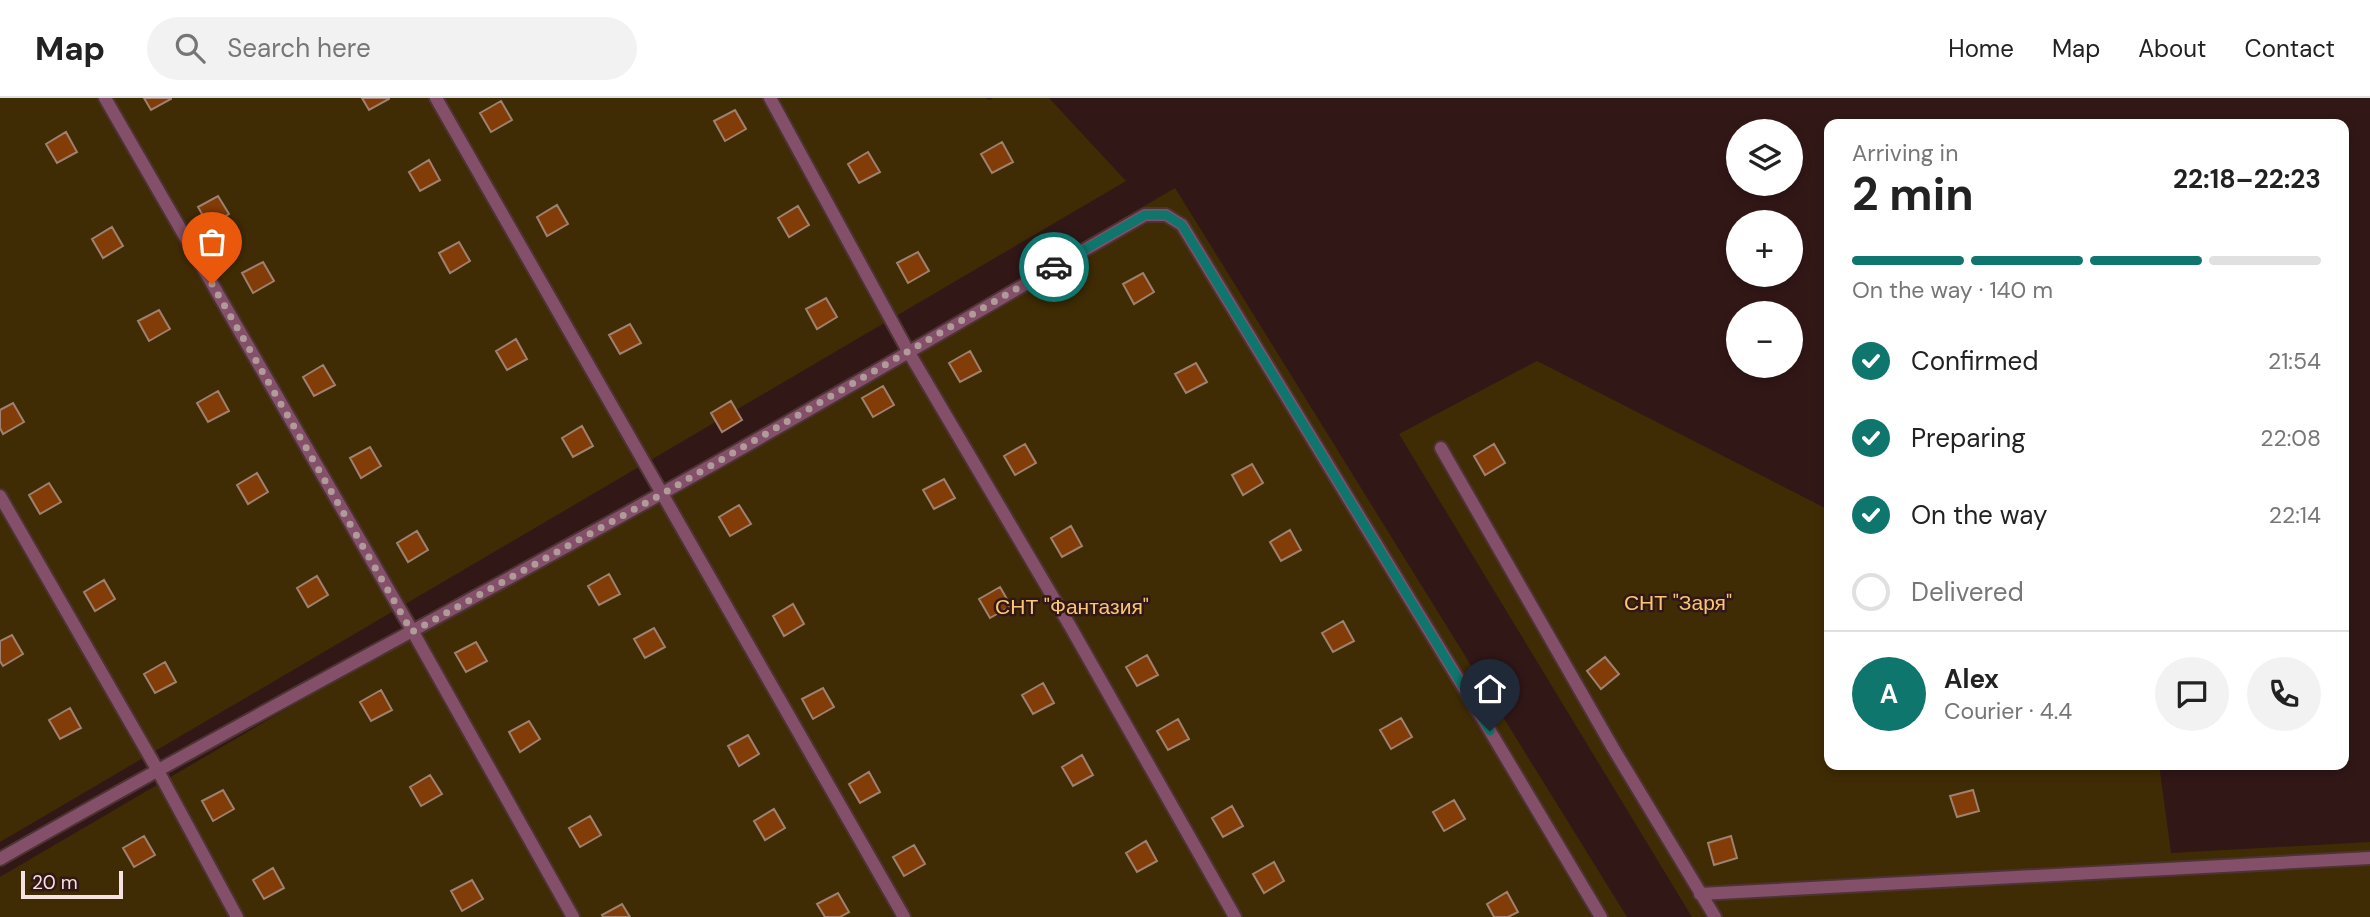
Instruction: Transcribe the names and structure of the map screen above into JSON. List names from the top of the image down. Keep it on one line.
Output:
{"parks":["СНТ \"Заря\"","СНТ \"Фантазия\""],"scale_bar":"20 m","page":{"header":"Map","search":"Search here","nav":["Home","Map","About","Contact"],"map_buttons":["+","−"],"heading":["2 min","Arriving in","22:18–22:23"],"panel":["Alex","Courier · 4.4"],"bar":"On the way · 140 m","list":[["Confirmed","21:54"],["Preparing","22:08"],["On the way","22:14"],"Delivered"],"round":"A","scale":"20 m"}}
